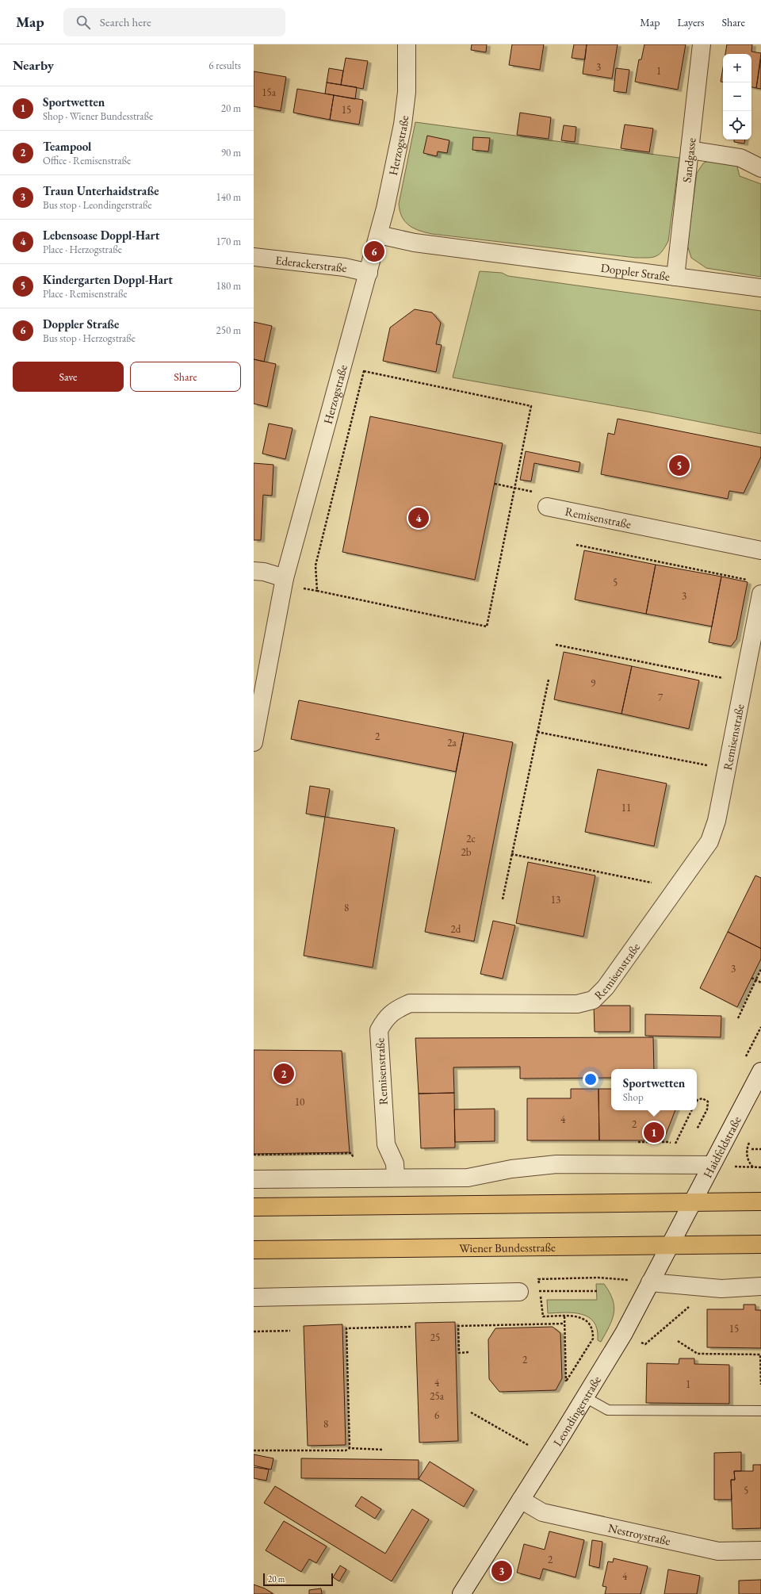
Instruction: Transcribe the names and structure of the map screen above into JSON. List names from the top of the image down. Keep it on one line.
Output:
{"streets":{"main road":["Wiener Bundesstraße"],"street":["Herzogstraße","Sandgasse","Ederackerstraße","Doppler Straße","Remisenstraße","Haidfeldstraße","Leondingerstraße","Nestroystraße"]},"crossings":[["Herzogstraße","Ederackerstraße"],["Herzogstraße","Doppler Straße"],["Sandgasse","Doppler Straße"],["Haidfeldstraße","Leondingerstraße"],["Wiener Bundesstraße","Leondingerstraße"],["Leondingerstraße","Nestroystraße"]],"house_numbers":["3","1","15a","15","5","3","9","7","2","2a","11","2c","2b","13","8","2d","3","10","4","2","15","25","2","4","1","25a","6","8","5","2","4"],"scale_bar":"20 m","page":{"header":"Map","search":"Search here","nav":["Map","Layers","Share"],"heading":["Nearby","6 results"],"map_buttons":["+","−"],"list":[{"mark":"1","name":"Sportwetten","note":"Shop · Wiener Bundesstraße","value":"20 m"},{"mark":"2","name":"Teampool","note":"Office · Remisenstraße","value":"90 m"},{"mark":"3","name":"Traun Unterhaidstraße","note":"Bus stop · Leondingerstraße","value":"140 m"},{"mark":"4","name":"Lebensoase Doppl-Hart","note":"Place · Herzogstraße","value":"170 m"},{"mark":"5","name":"Kindergarten Doppl-Hart","note":"Place · Remisenstraße","value":"180 m"},{"mark":"6","name":"Doppler Straße","note":"Bus stop · Herzogstraße","value":"250 m"}],"pins":["6","5","4","2","1","3"],"buttons":["Save","Share"],"popup":["Sportwetten","Shop"],"scale":"20 m"}}
